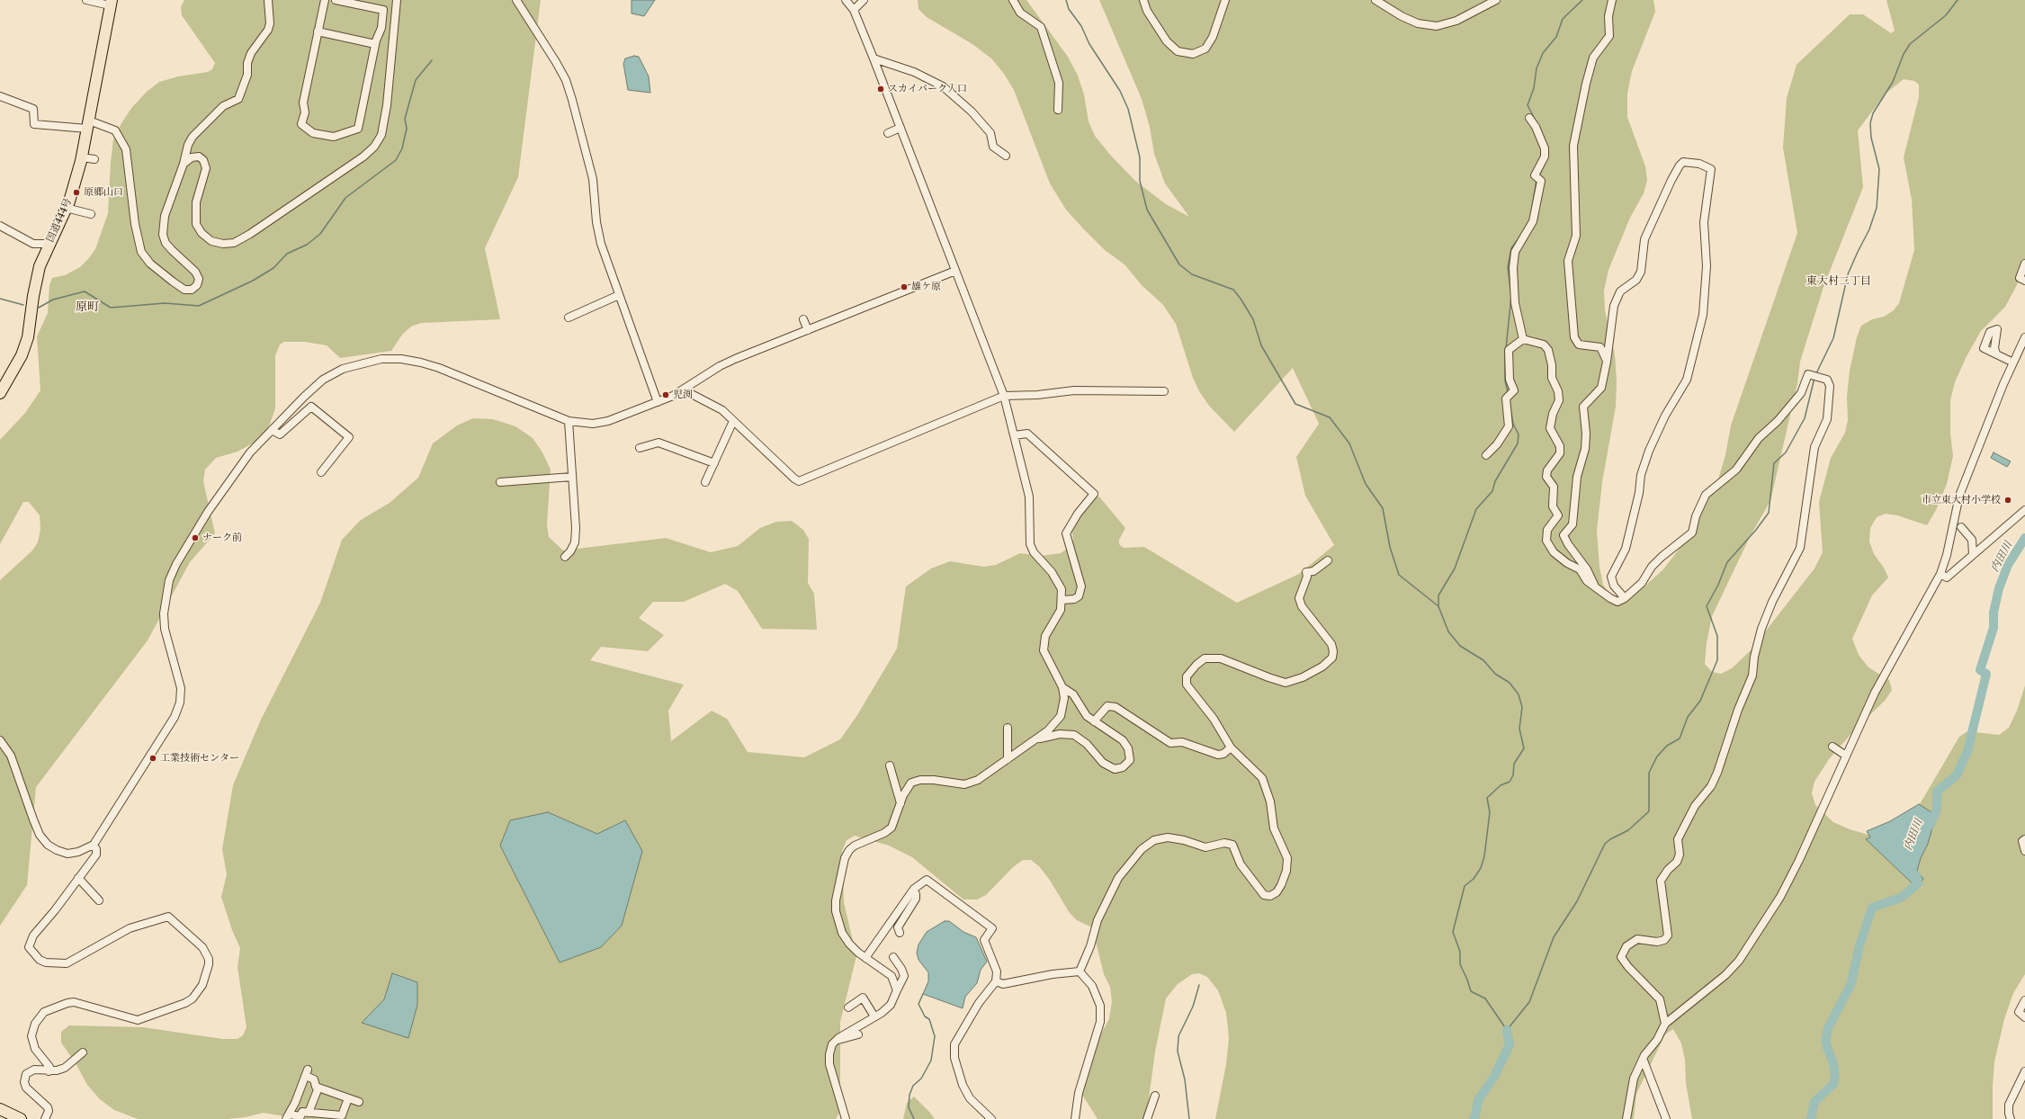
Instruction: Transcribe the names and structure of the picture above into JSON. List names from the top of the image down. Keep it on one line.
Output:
{"streets":{"highway":["国道444号"]},"districts":["東大村二丁目","原町"],"water":["内田川"],"places":["スカイパーク入口","原郷山口","雄ケ原","児渕","市立東大村小学校","ナーク前","工業技術センター"]}
